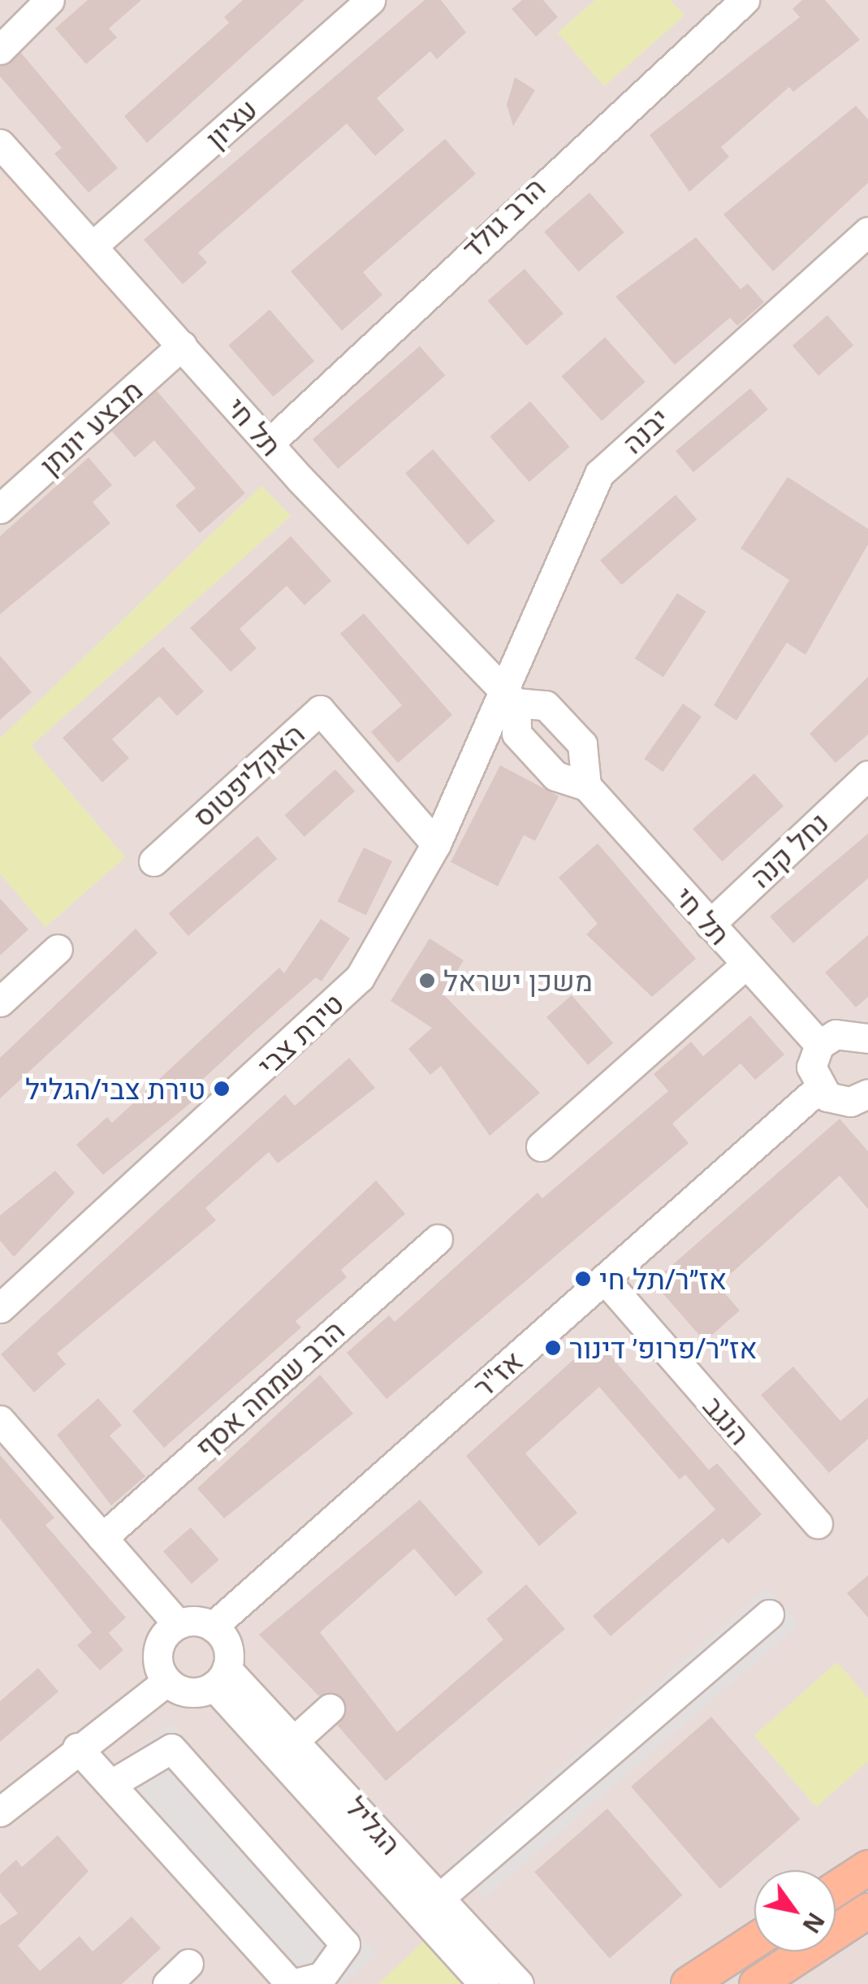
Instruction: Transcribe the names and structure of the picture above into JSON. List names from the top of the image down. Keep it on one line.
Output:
{"streets":{"street":["עציון","הרב גולד","תל חי","מבצע יונתן","יבנה","האקליפטוס","נחל קנה","טירת צבי","אז\"ר","הרב שמחה אסף","הנגב","הגליל"]},"crossings":[["עציון","תל חי"],["הרב גולד","תל חי"],["תל חי","מבצע יונתן"],["תל חי","יבנה"],["תל חי","נחל קנה"],["תל חי","טירת צבי"],["יבנה","טירת צבי"],["האקליפטוס","טירת צבי"],["אז\"ר","הנגב"],["אז\"ר","הגליל"]],"places":["משכן ישראל","טירת צבי/הגליל","אז״ר/תל חי","אז״ר/פרופ׳ דינור"],"north":"bottom right"}
